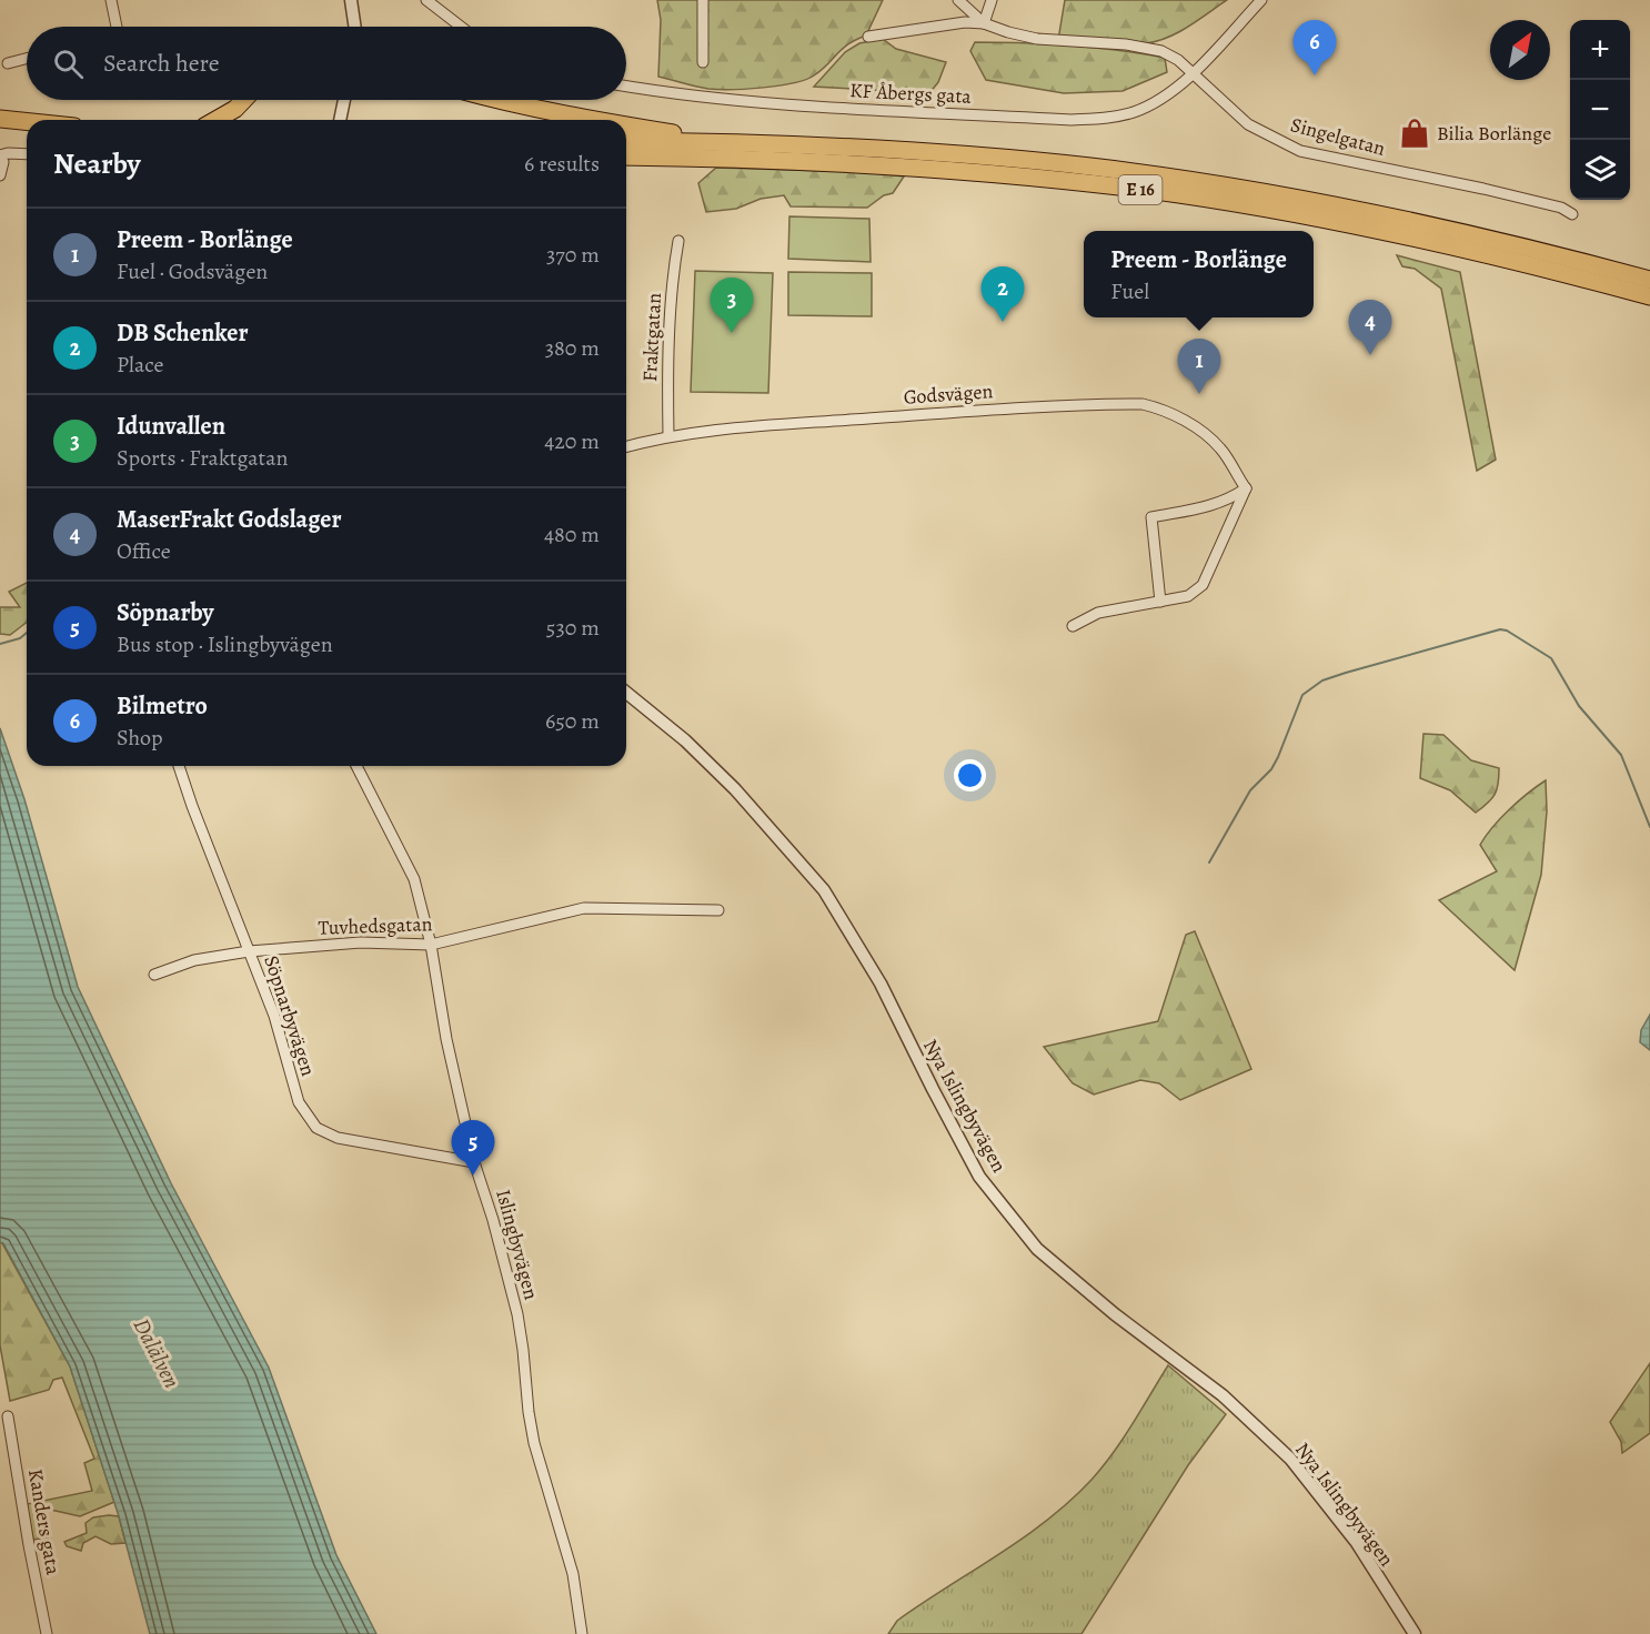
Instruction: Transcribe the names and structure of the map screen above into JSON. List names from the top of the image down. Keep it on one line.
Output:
{"streets":{"highway":["E 16"],"street":["KF Åbergs gata","Singelgatan","Fraktgatan","Godsvägen","Tuvhedsgatan","Söpnarbyvägen","Nya Islingbyvägen","Islingbyvägen","Kanders gata"]},"crossings":[["KF Åbergs gata","Singelgatan"],["Fraktgatan","Godsvägen"],["Tuvhedsgatan","Söpnarbyvägen"],["Tuvhedsgatan","Islingbyvägen"],["Söpnarbyvägen","Islingbyvägen"]],"water":["Dalälven"],"places":{"shop":["Bilia Borlänge"]},"north":"top right","page":{"map_buttons":["+","−"],"pins":["6","2","3","4","1","5"],"search":"Search here","heading":["Nearby","6 results"],"list":[{"mark":"1","name":"Preem - Borlänge","note":"Fuel · Godsvägen","value":"370 m"},{"mark":"2","name":"DB Schenker","note":"Place","value":"380 m"},{"mark":"3","name":"Idunvallen","note":"Sports · Fraktgatan","value":"420 m"},{"mark":"4","name":"MaserFrakt Godslager","note":"Office","value":"480 m"},{"mark":"5","name":"Söpnarby","note":"Bus stop · Islingbyvägen","value":"530 m"},{"mark":"6","name":"Bilmetro","note":"Shop","value":"650 m"}],"popup":["Preem - Borlänge","Fuel"]}}
